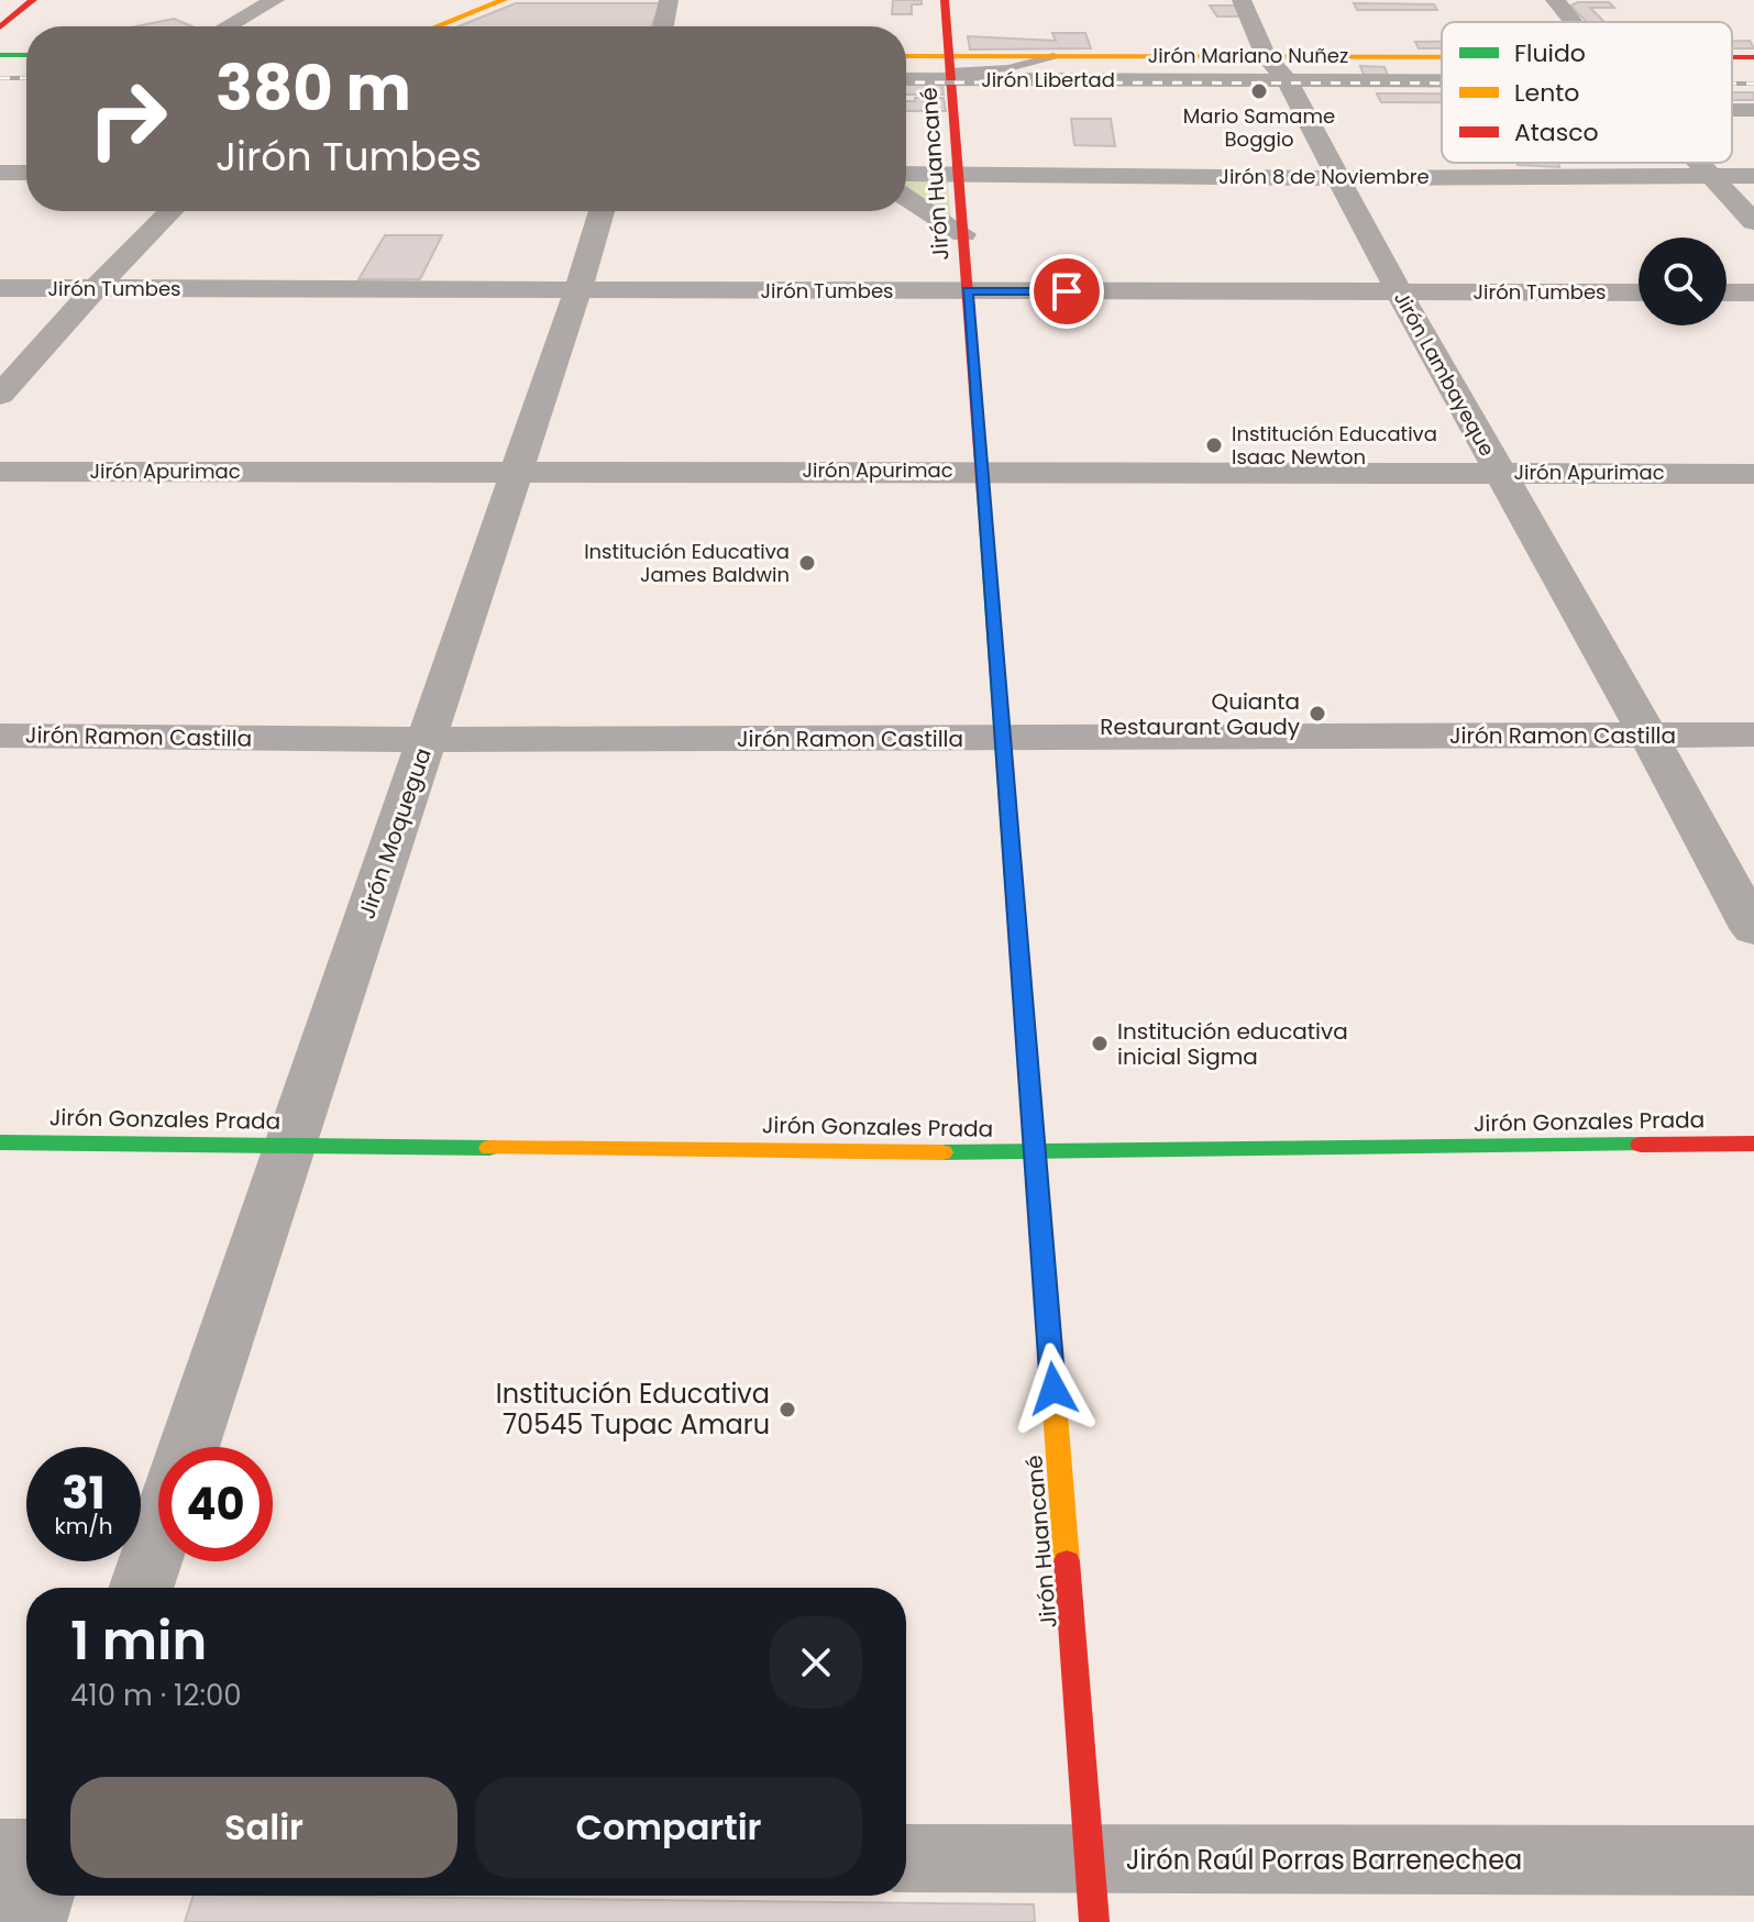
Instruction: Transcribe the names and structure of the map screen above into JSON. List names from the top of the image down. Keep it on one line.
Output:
{"streets":{"street":["Jirón Mariano Nuñez","Jirón Libertad","Jirón Huancané","Jirón 8 de Noviembre","Jirón Tumbes","Jirón Lambayeque","Jirón Apurimac","Jirón Ramon Castilla","Jirón Moquegua","Jirón Gonzales Prada","Jirón Raúl Porras Barrenechea"]},"crossings":[["Jirón Mariano Nuñez","Jirón Libertad"],["Jirón Mariano Nuñez","Jirón Huancané"],["Jirón Mariano Nuñez","Jirón Lambayeque"],["Jirón Libertad","Jirón Huancané"],["Jirón Libertad","Jirón Lambayeque"],["Jirón Huancané","Jirón 8 de Noviembre"],["Jirón Huancané","Jirón Tumbes"],["Jirón Huancané","Jirón Apurimac"],["Jirón Huancané","Jirón Ramon Castilla"],["Jirón Huancané","Jirón Gonzales Prada"],["Jirón Huancané","Jirón Raúl Porras Barrenechea"],["Jirón 8 de Noviembre","Jirón Lambayeque"],["Jirón Tumbes","Jirón Lambayeque"],["Jirón Tumbes","Jirón Moquegua"],["Jirón Lambayeque","Jirón Apurimac"],["Jirón Lambayeque","Jirón Ramon Castilla"],["Jirón Apurimac","Jirón Moquegua"],["Jirón Ramon Castilla","Jirón Moquegua"],["Jirón Moquegua","Jirón Gonzales Prada"]],"places":["Mario Samame Boggio","Institución Educativa Isaac Newton","Institución Educativa James Baldwin","Quianta Restaurant Gaudy","Institución educativa inicial Sigma","Institución Educativa 70545 Tupac Amaru"],"legend":["Fluido","Lento","Atasco"],"page":{"turn":["380 m","Jirón Tumbes"],"speed":"31 km/h","limit":"40","heading":["1 min","410 m · 12:00"],"buttons":["Salir","Compartir"]}}
